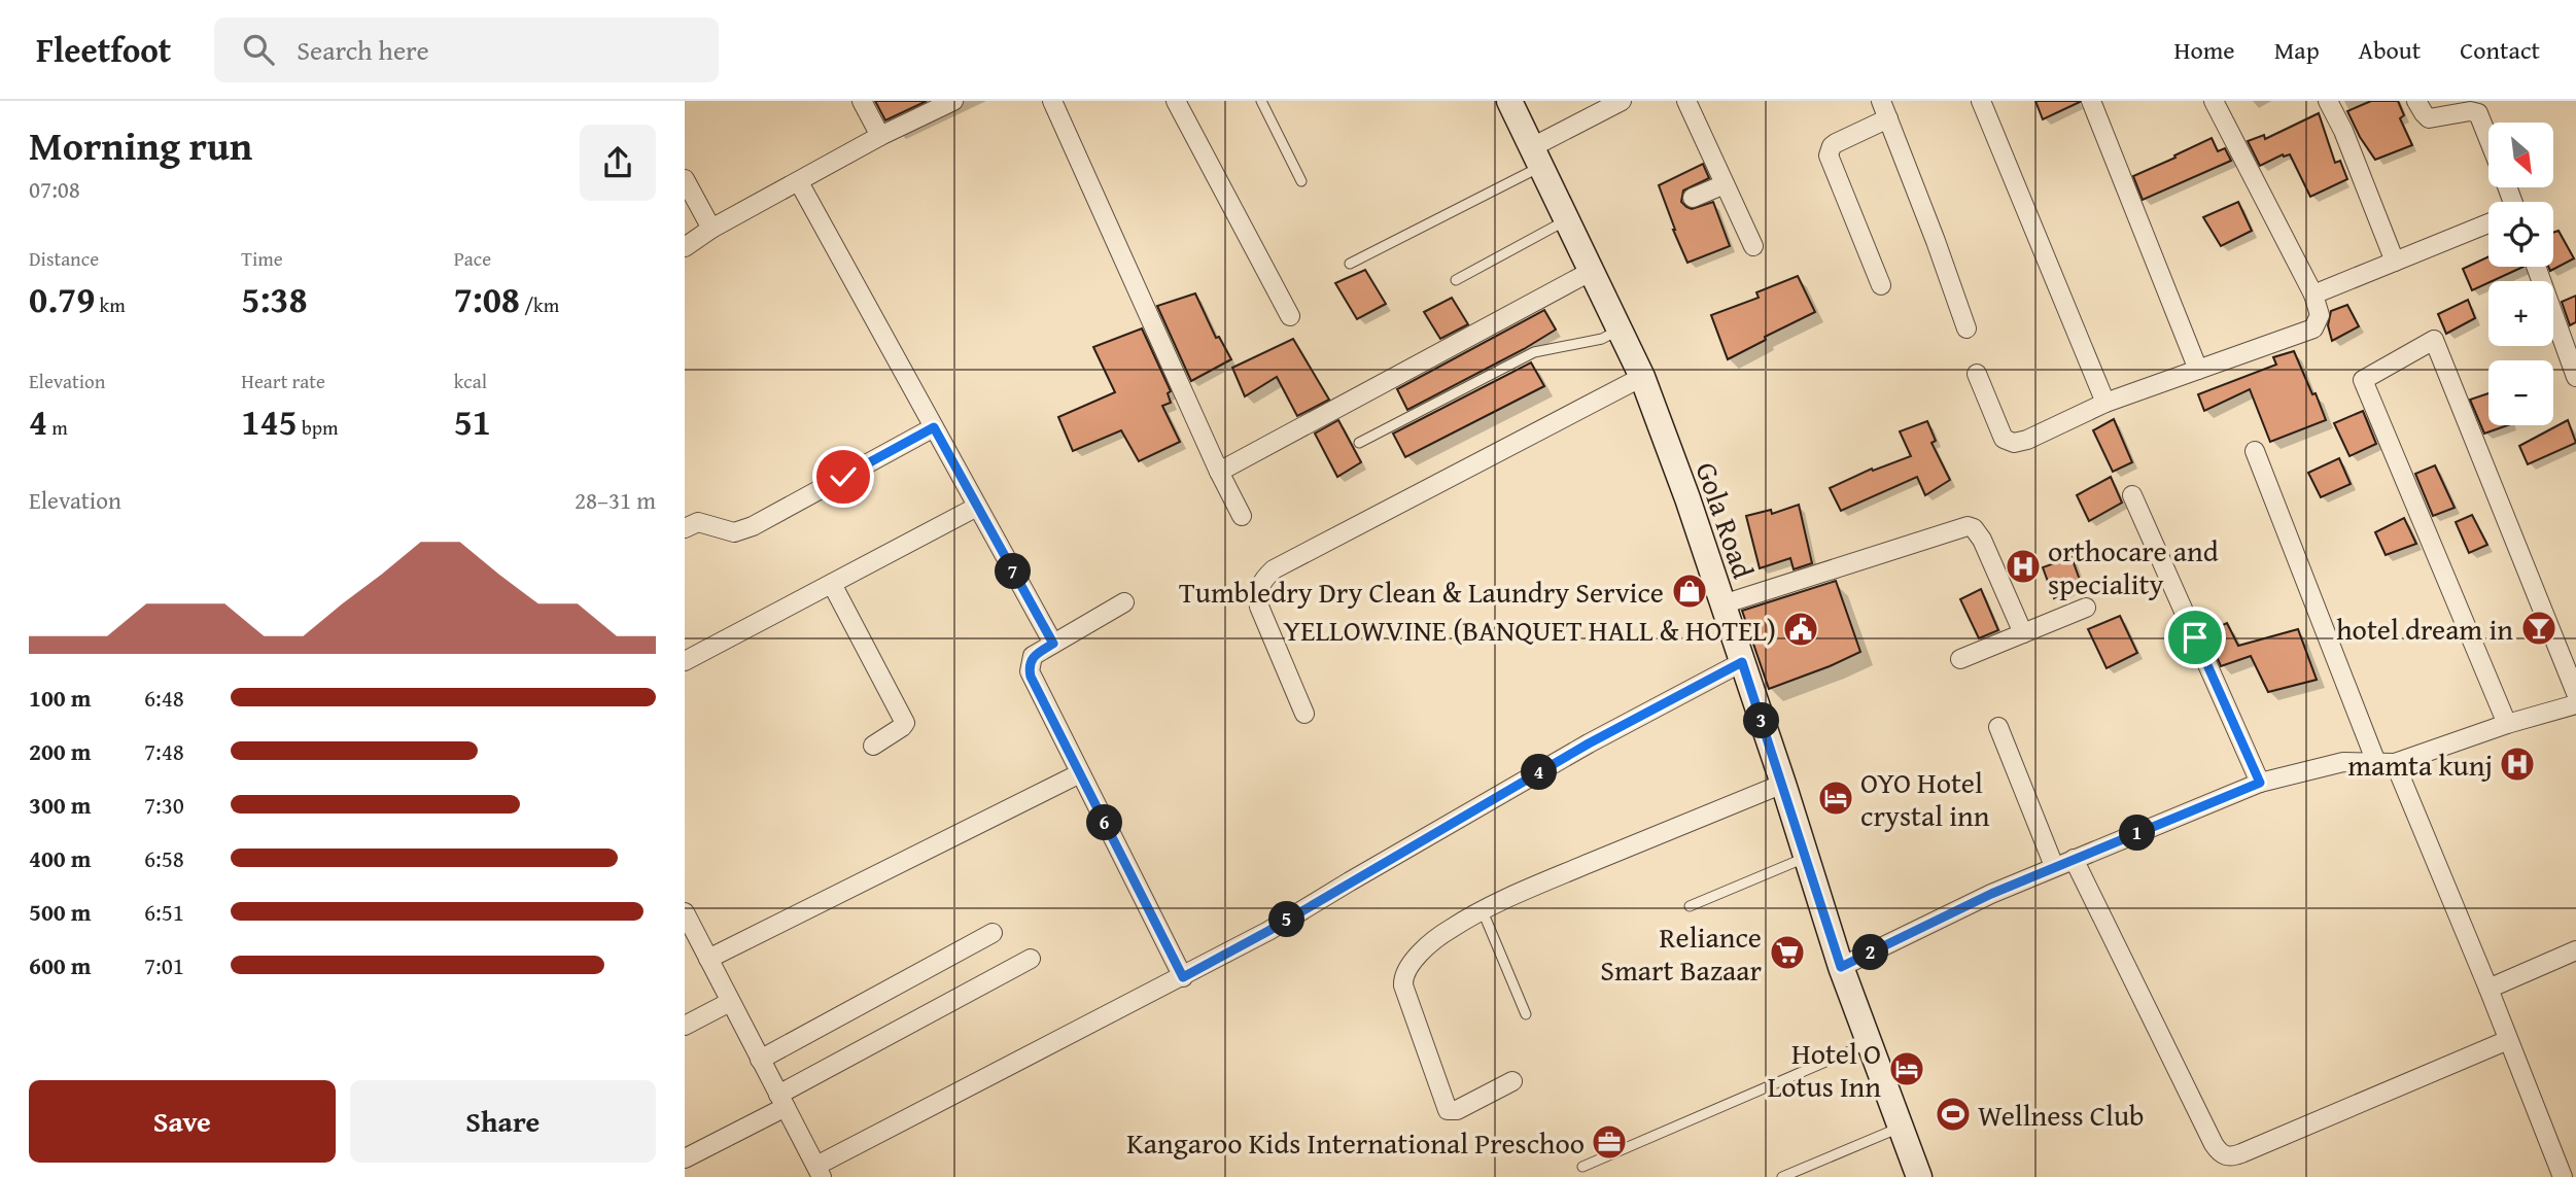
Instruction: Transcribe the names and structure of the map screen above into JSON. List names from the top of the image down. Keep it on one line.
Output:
{"streets":{"street":["Gola Road"]},"places":{"hospital":["orthocare and speciality","mamta kunj"],"shop":["Tumbledry Dry Clean & Laundry Service"],"bar":["hotel dream in"],"public building":["YELLOWVINE (BANQUET HALL & HOTEL)"],"hotel":["OYO Hotel crystal inn","Hotel O Lotus Inn"],"supermarket":["Reliance Smart Bazaar"],"sports":["Wellness Club"],"office":["Kangaroo Kids International Preschoo"]},"north":"bottom right","page":{"header":"Fleetfoot","search":"Search here","nav":["Home","Map","About","Contact"],"heading":["Morning run","07:08"],"map_buttons":["+","−"],"stats":[["Distance","0.79 km"],["Time","5:38"],["Pace","7:08 /km"],["Elevation","4 m"],["Heart rate","145 bpm"],["kcal","51"]],"chart":["Elevation","28–31 m"],"pins":["7","3","4","6","1","5","2"],"list":[{"name":"100 m","note":"6:48"},{"name":"200 m","note":"7:48"},{"name":"300 m","note":"7:30"},{"name":"400 m","note":"6:58"},{"name":"500 m","note":"6:51"},{"name":"600 m","note":"7:01"}],"buttons":["Save","Share"]}}
